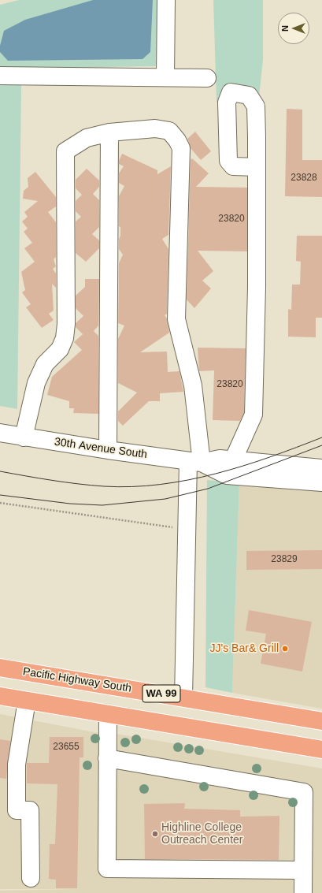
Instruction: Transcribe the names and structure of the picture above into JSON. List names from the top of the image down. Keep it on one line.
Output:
{"streets":{"main road":["Pacific Highway South","WA 99"],"street":["30th Avenue South"]},"places":["JJ's Bar& Grill","Highline College Outreach Center"],"house_numbers":["23828","23820","23820","23829","23655"],"north":"left"}
